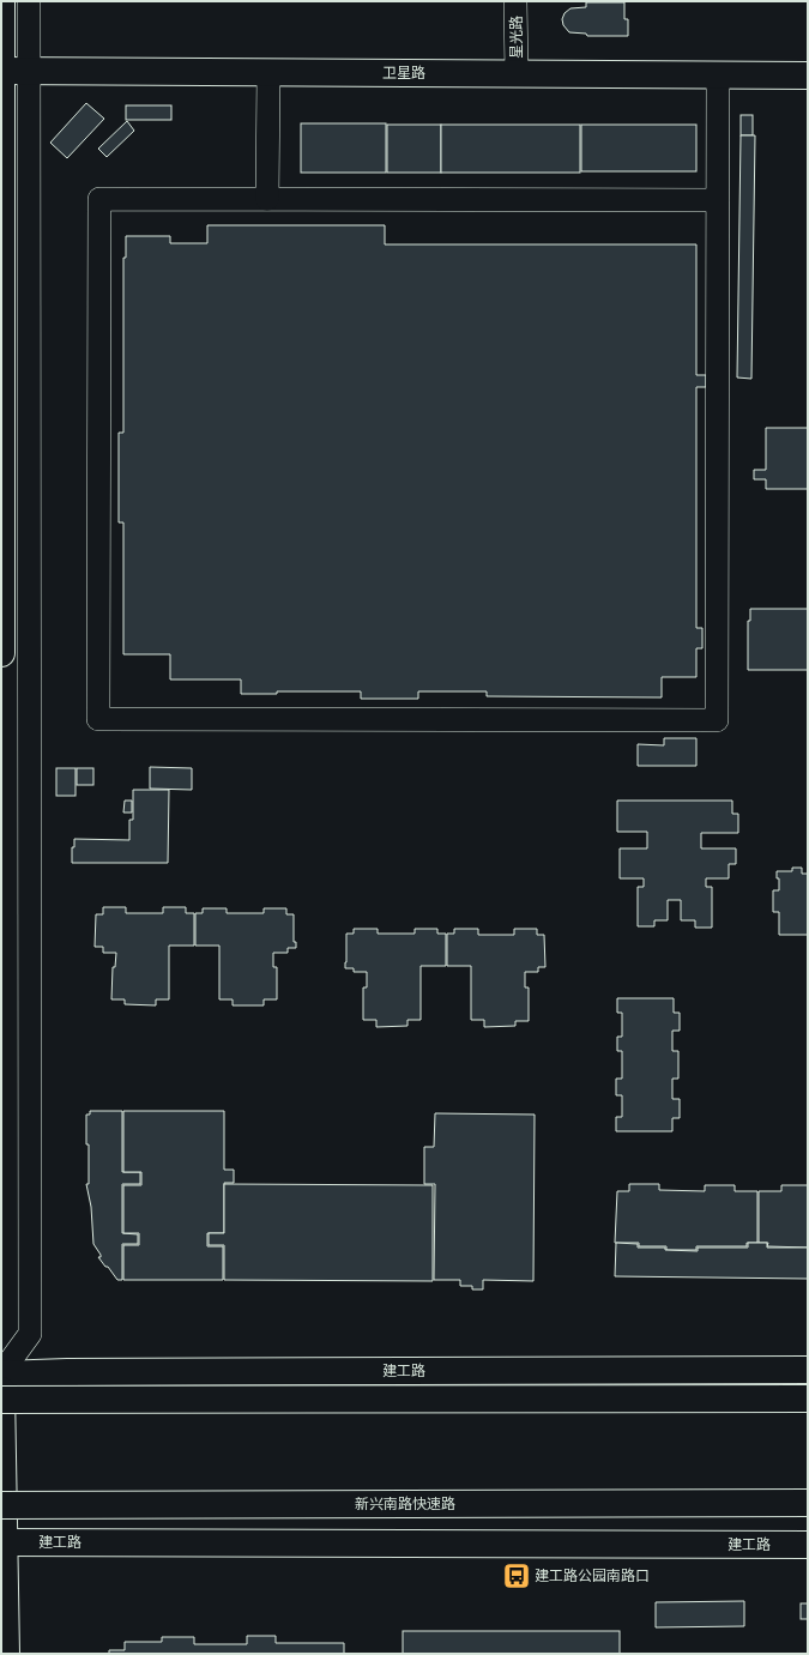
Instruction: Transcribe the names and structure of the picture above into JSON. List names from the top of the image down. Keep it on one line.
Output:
{"streets":{"main road":["卫星路","建工路","新兴南路快速路"],"street":["星光路"]},"crossings":[["星光路","卫星路"]],"places":{"bus stop":["建工路公园南路口"]}}
